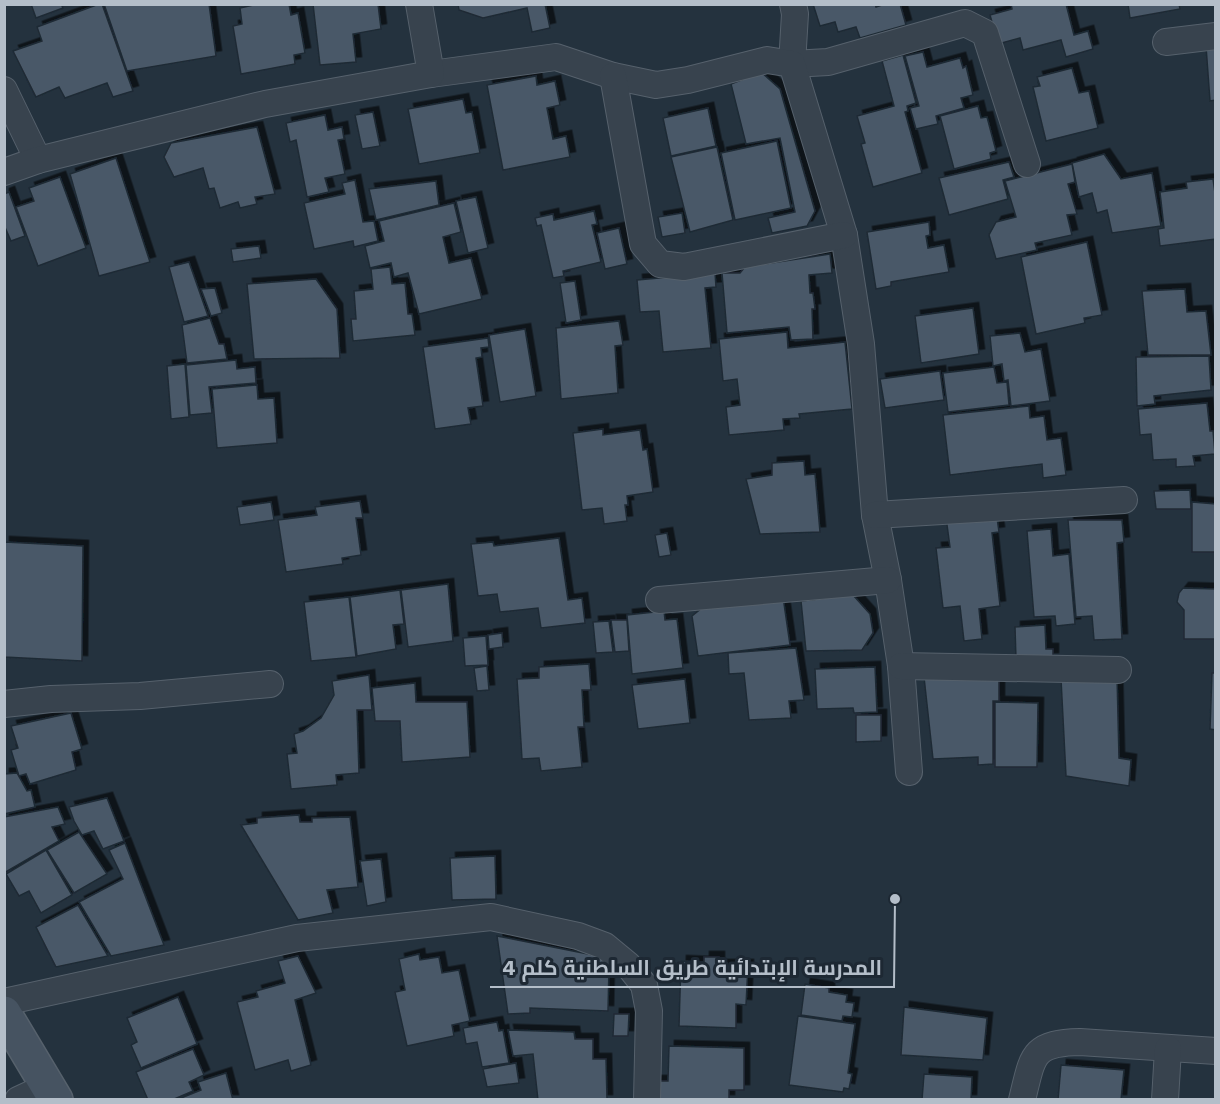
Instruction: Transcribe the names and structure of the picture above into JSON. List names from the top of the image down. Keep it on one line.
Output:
{"places":["المدرسة الإبتدائية طريق السلطنية كلم 4"]}
